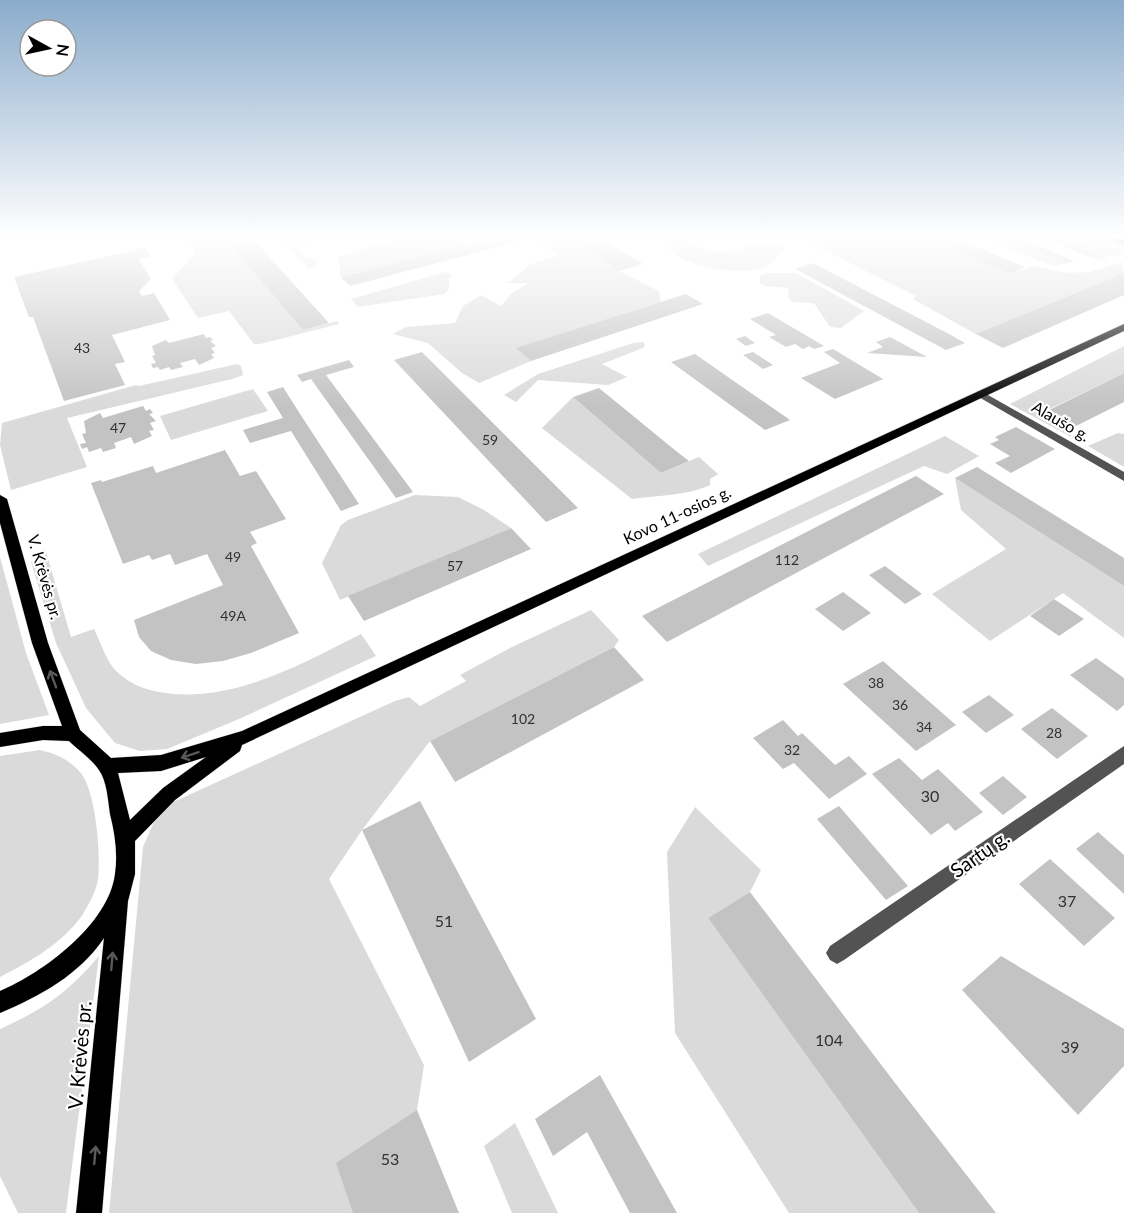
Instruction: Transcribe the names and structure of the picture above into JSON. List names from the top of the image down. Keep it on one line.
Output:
{"streets":{"main road":["Kovo 11-osios g.","V. Krėvės pr."],"street":["Alaušo g.","Sartų g."]},"crossings":[["Alaušo g.","Kovo 11-osios g."]],"one_way":["V. Krėvės pr."],"house_numbers":["43","47","59","49","112","57","49A","38","36","102","34","28","32","30","37","51","104","39","53"],"north":"right"}
